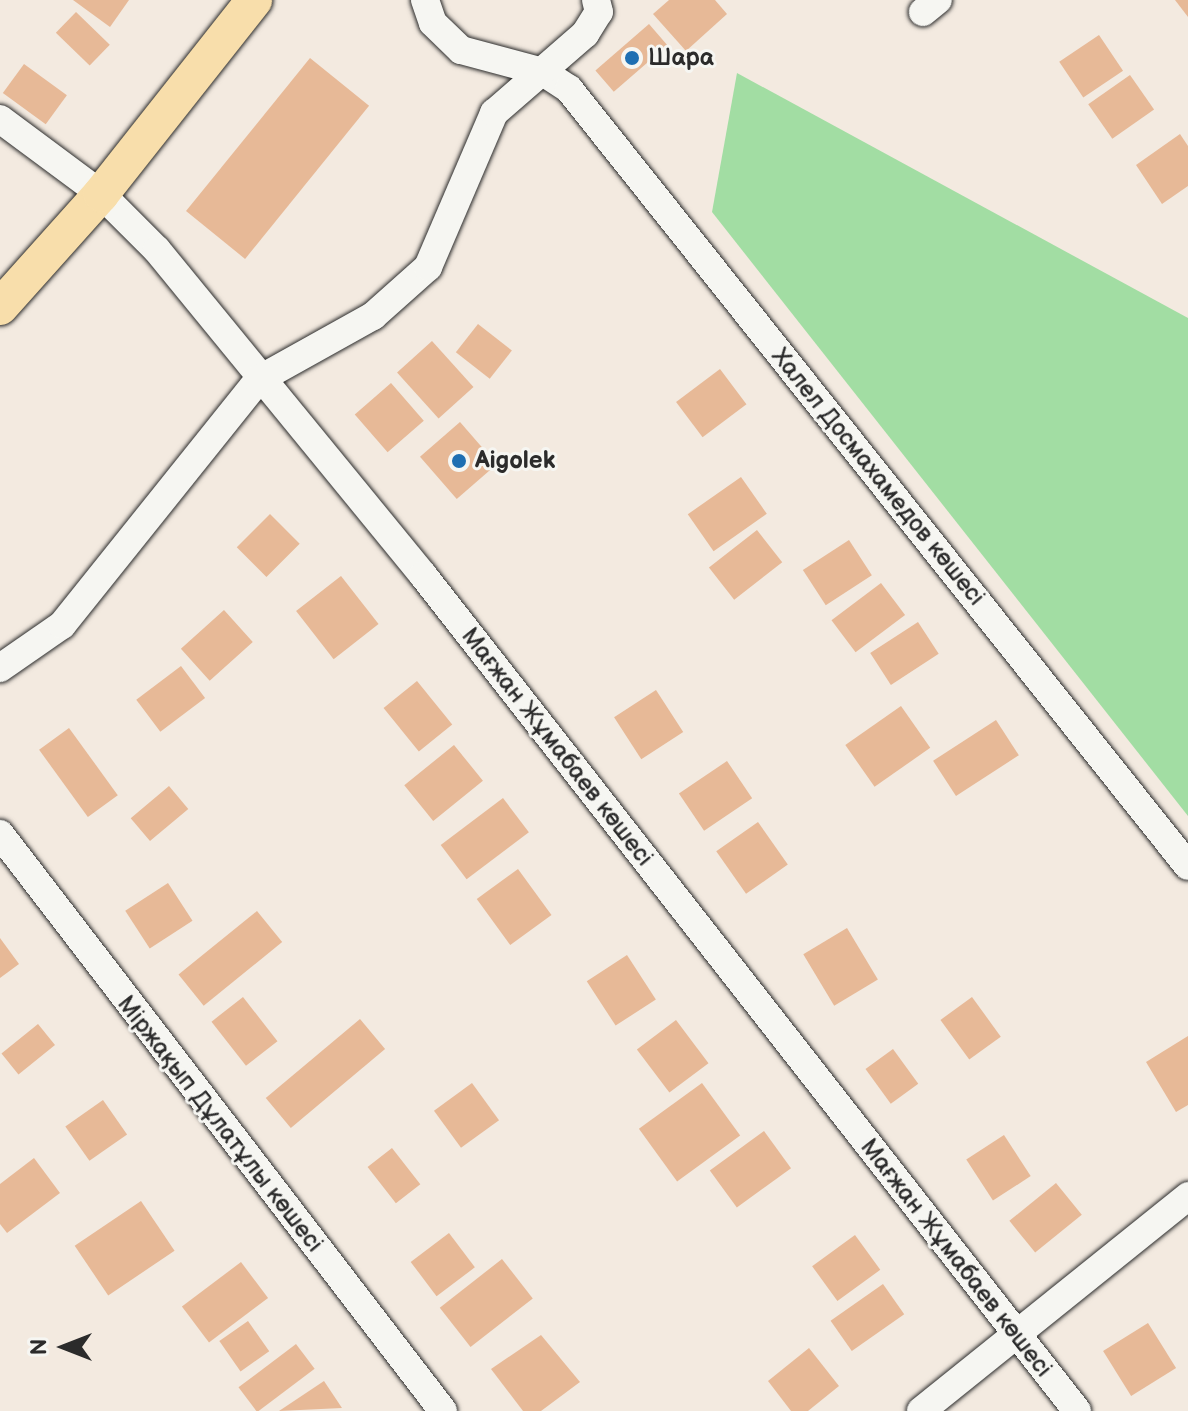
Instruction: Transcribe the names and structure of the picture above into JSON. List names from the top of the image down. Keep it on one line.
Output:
{"streets":{"street":["Халел Досмахамедов көшесі","Мағжан Жұмабаев көшесі","Міржақып Дұлатұлы көшесі"]},"places":["Шара","Aigolek"],"north":"left"}
